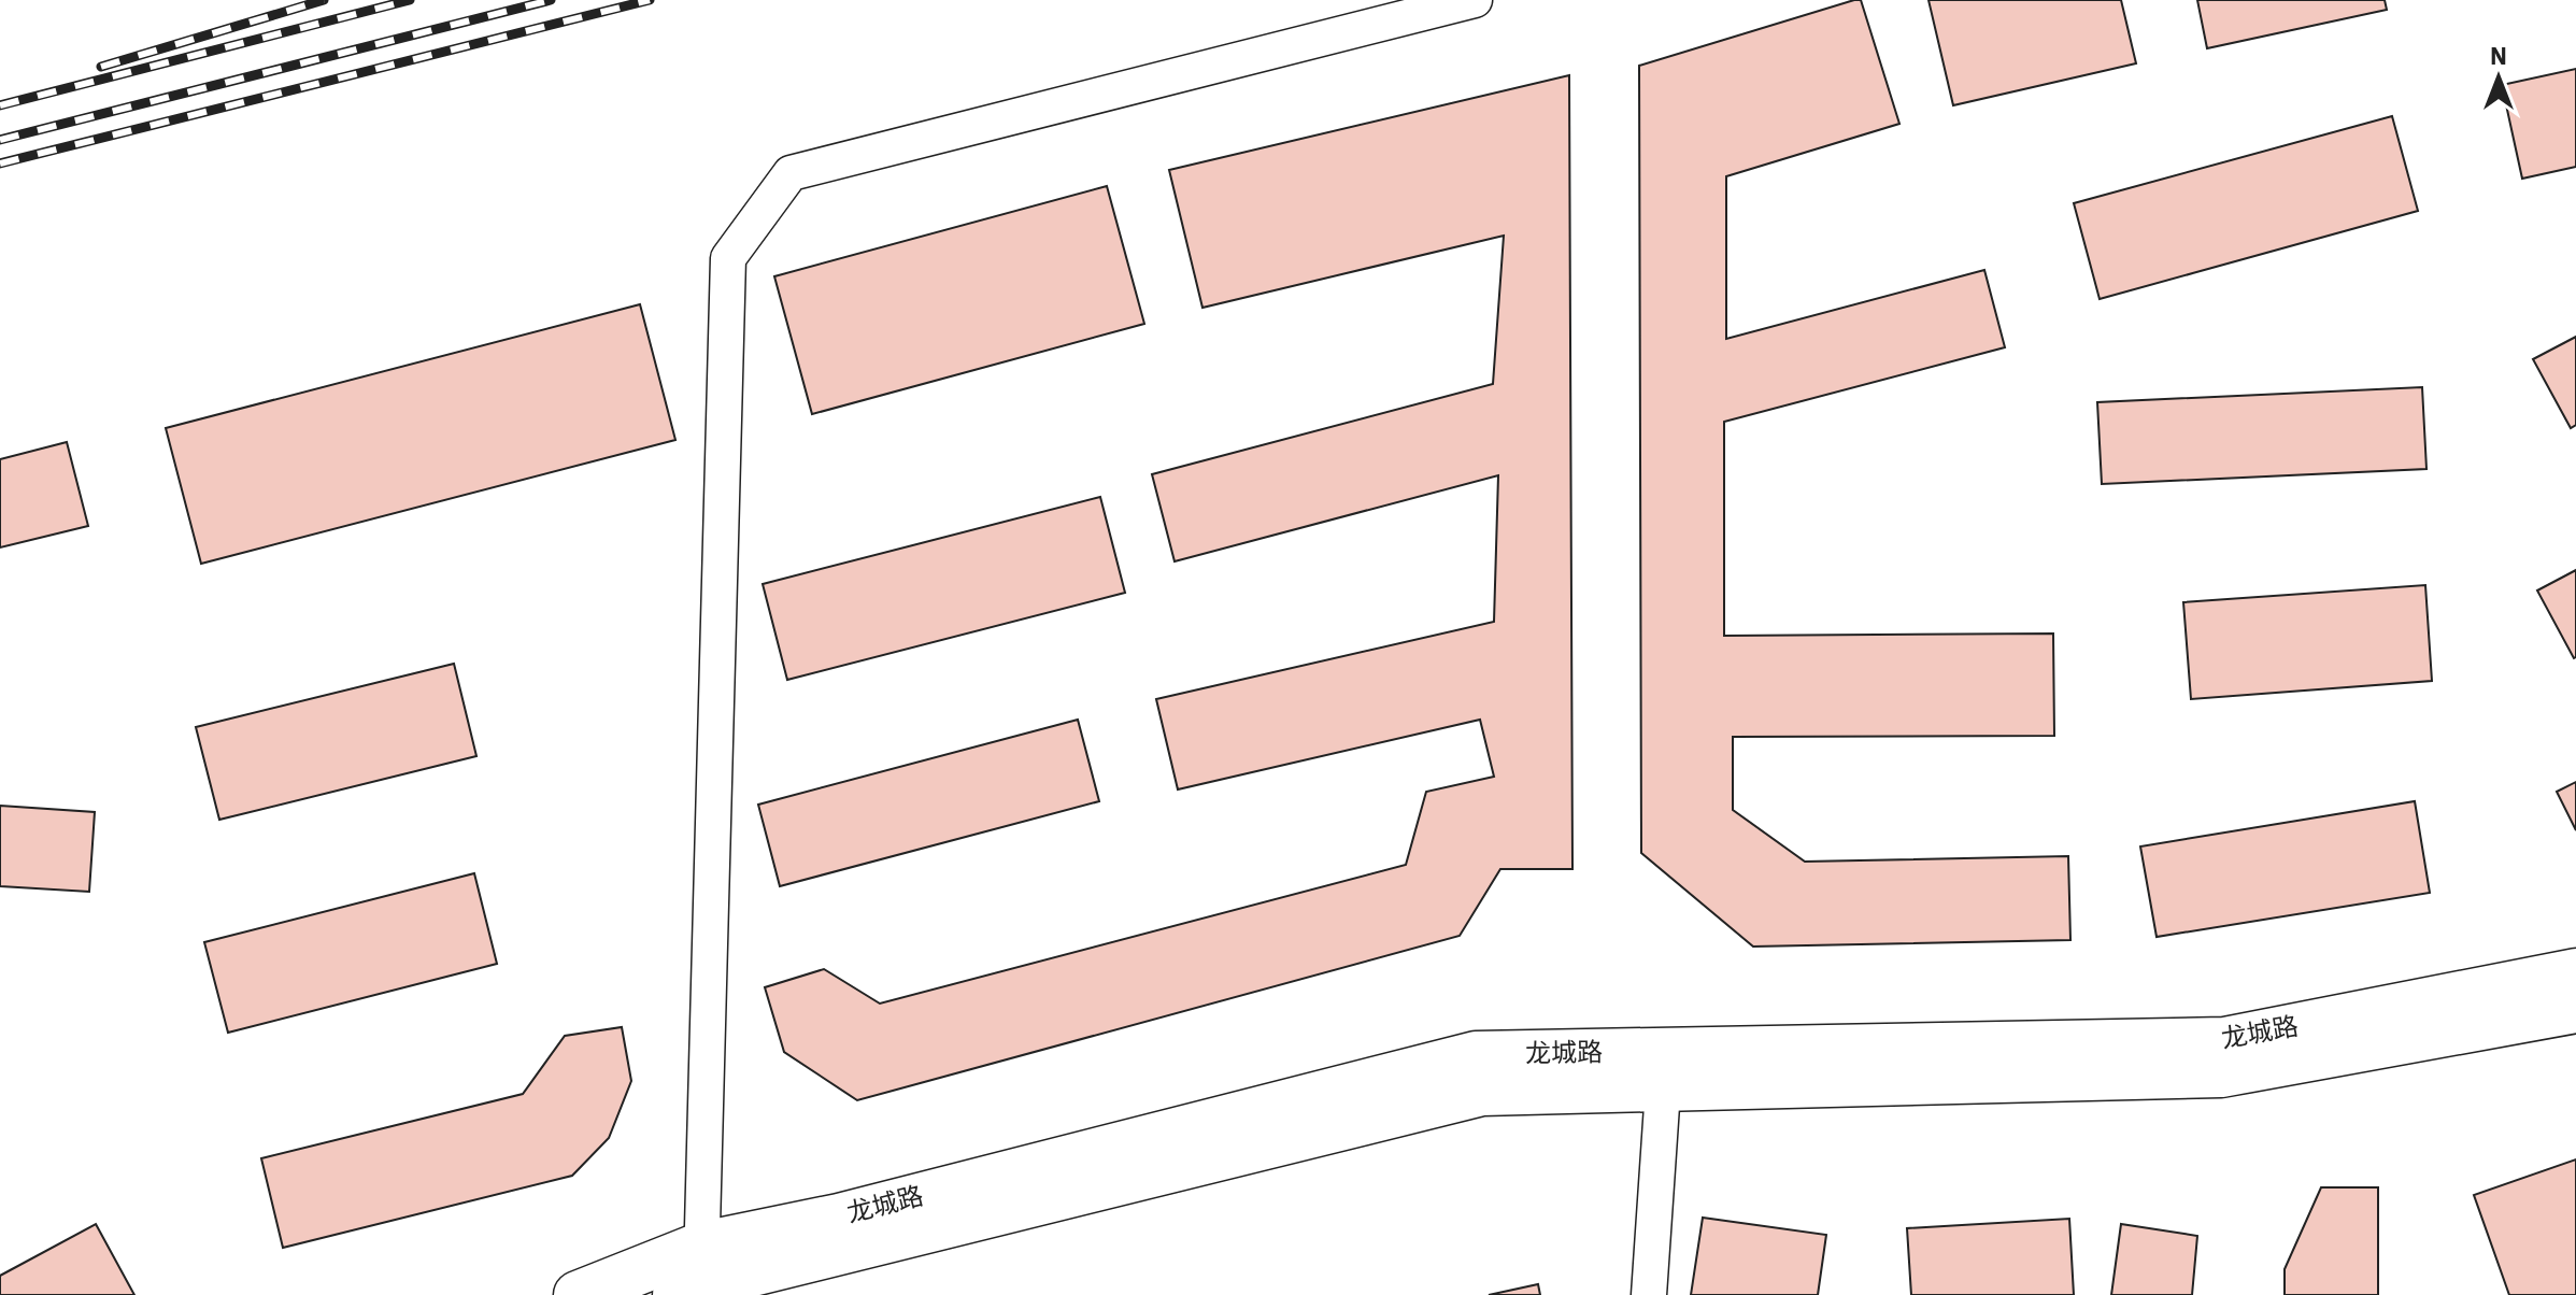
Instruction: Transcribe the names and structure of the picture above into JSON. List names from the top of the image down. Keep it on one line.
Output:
{"streets":{"street":["龙城路"]},"north":"top"}
